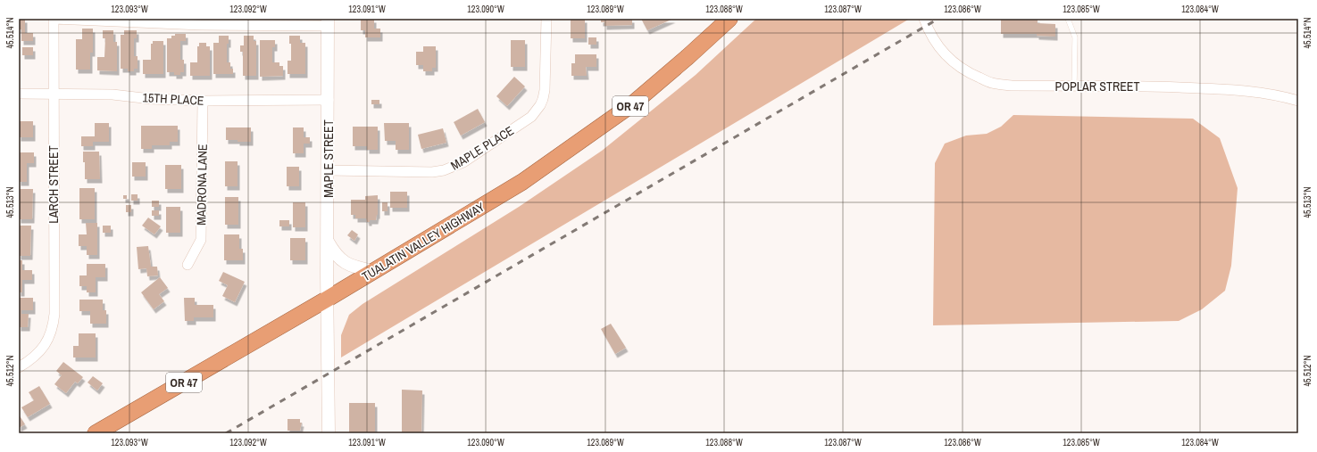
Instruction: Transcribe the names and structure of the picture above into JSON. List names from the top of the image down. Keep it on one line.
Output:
{"streets":{"highway":["OR 47","TUALATIN VALLEY HIGHWAY"],"street":["POPLAR STREET","15TH PLACE","MAPLE PLACE","MAPLE STREET","LARCH STREET","MADRONA LANE"]},"crossings":[["15TH PLACE","MAPLE STREET"],["15TH PLACE","LARCH STREET"],["15TH PLACE","MADRONA LANE"],["MAPLE PLACE","MAPLE STREET"],["MAPLE STREET","TUALATIN VALLEY HIGHWAY"]],"coordinates":["123.093°W","123.092°W","123.091°W","123.090°W","123.089°W","123.088°W","123.087°W","123.086°W","123.085°W","123.084°W","45.514°N","45.513°N","45.512°N"]}
